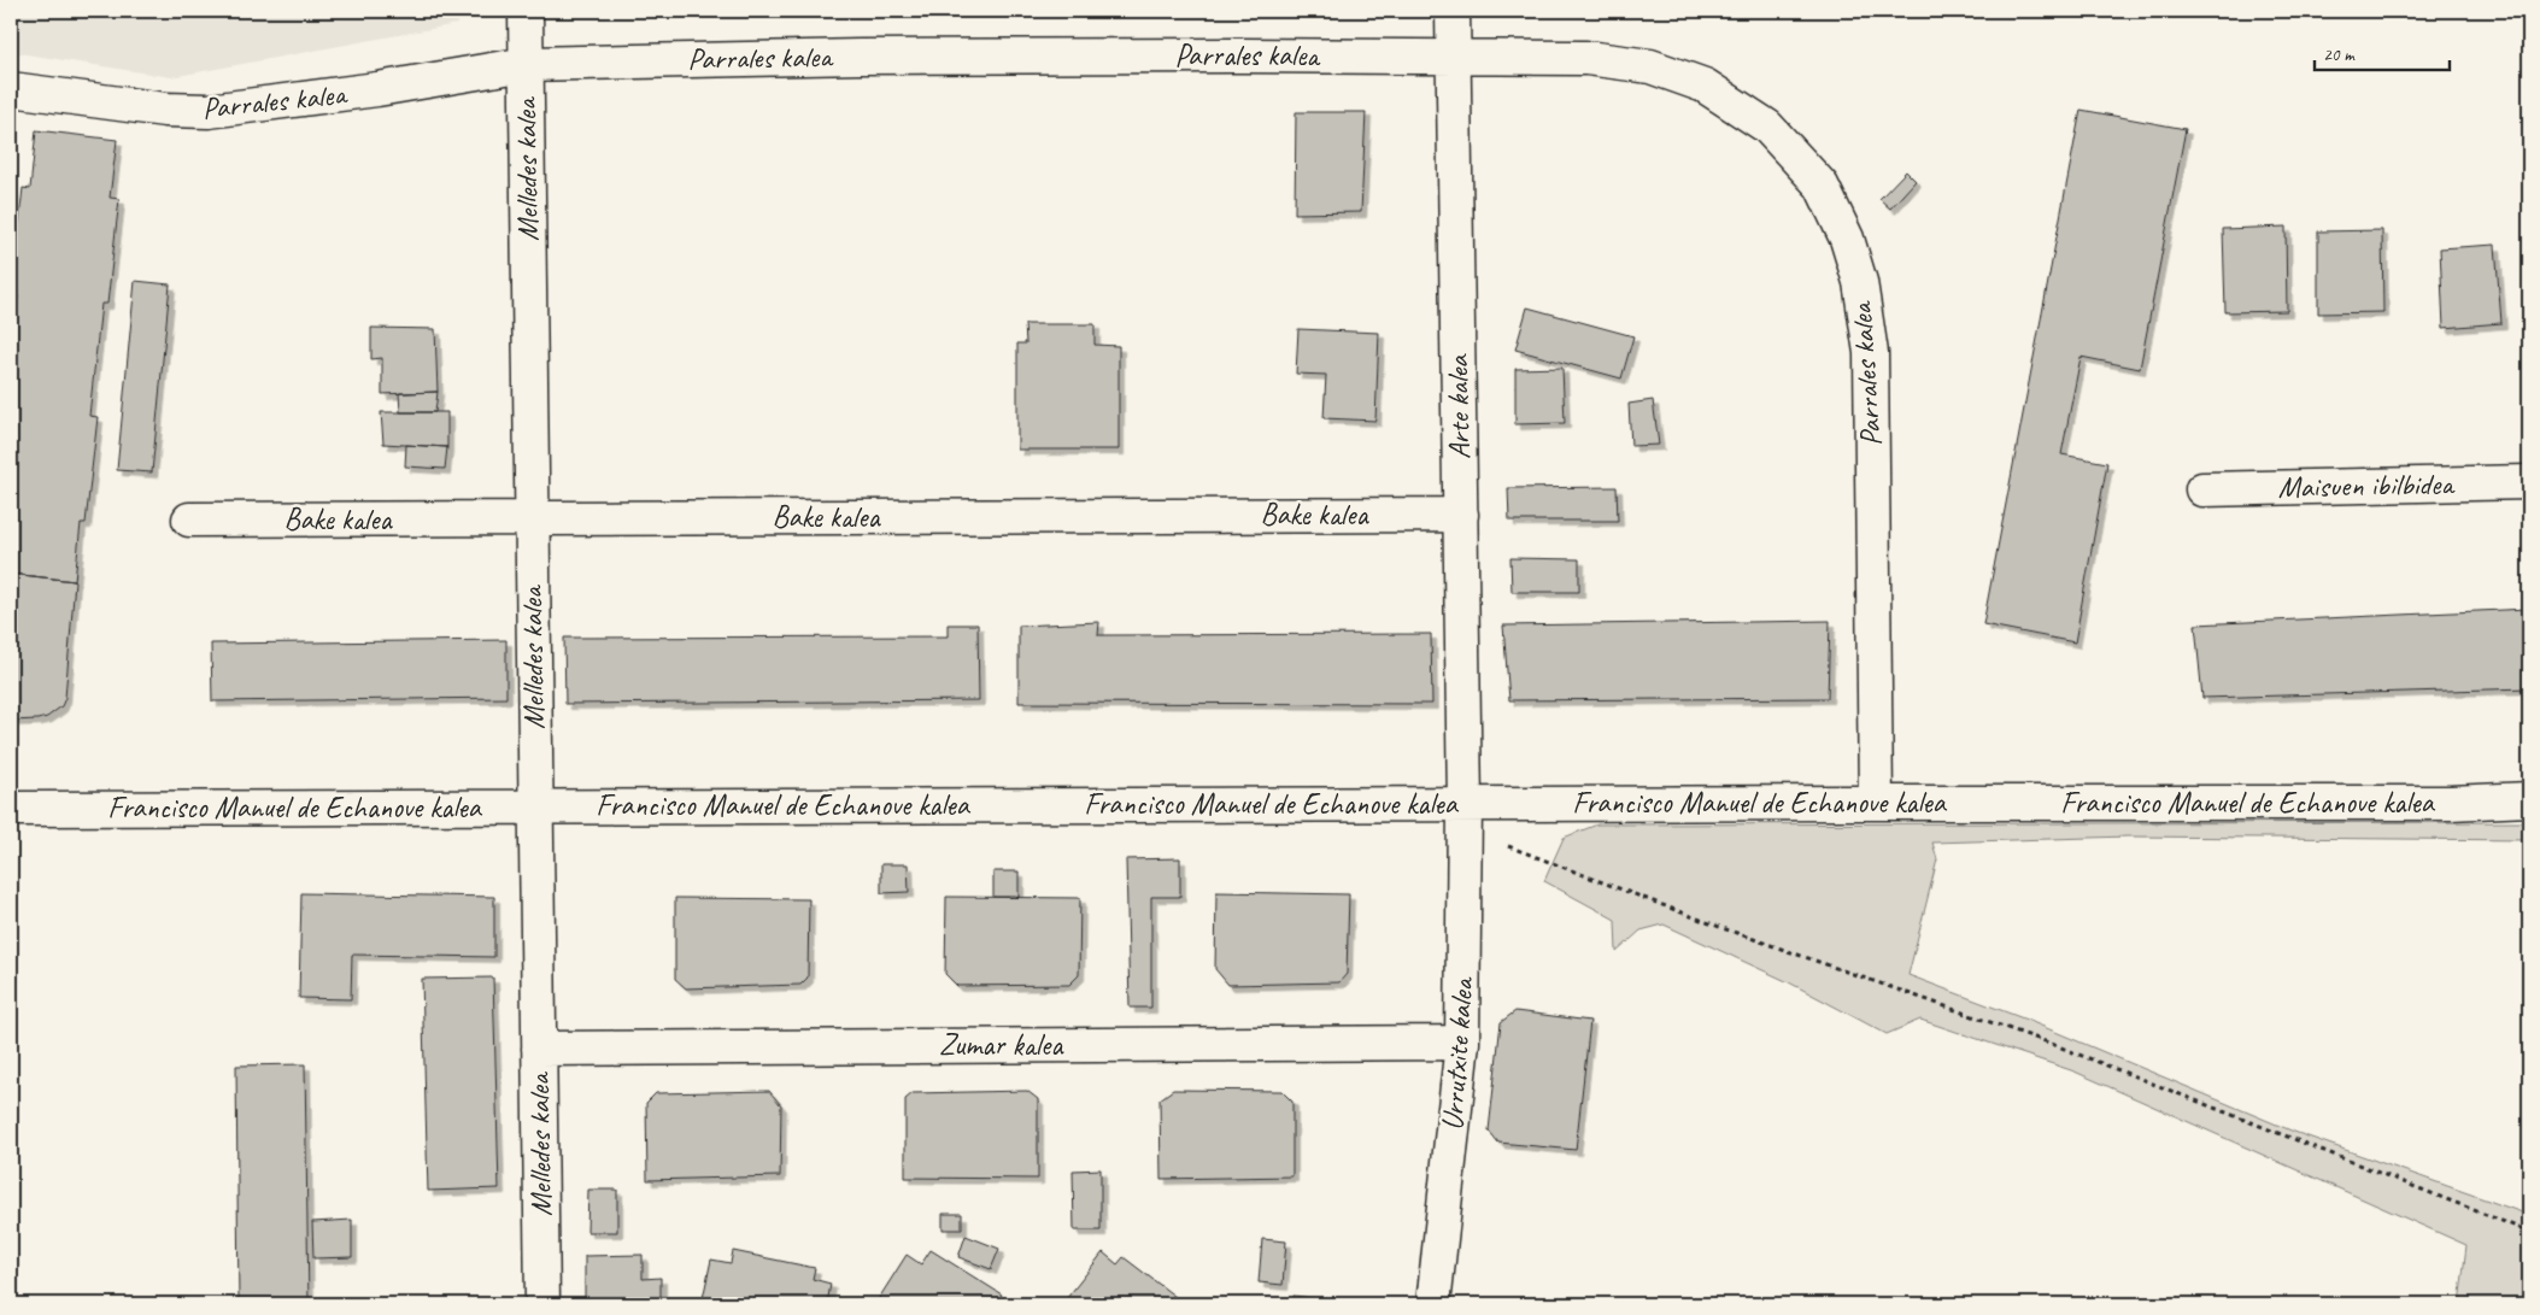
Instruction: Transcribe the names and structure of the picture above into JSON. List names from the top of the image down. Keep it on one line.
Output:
{"streets":{"street":["Parrales kalea","Melledes kalea","Arte kalea","Maisuen ibilbidea","Bake kalea","Francisco Manuel de Echanove kalea","Zumar kalea","Urrutxite kalea"]},"crossings":[["Parrales kalea","Melledes kalea"],["Parrales kalea","Arte kalea"],["Parrales kalea","Francisco Manuel de Echanove kalea"],["Melledes kalea","Bake kalea"],["Melledes kalea","Francisco Manuel de Echanove kalea"],["Melledes kalea","Zumar kalea"],["Arte kalea","Bake kalea"],["Arte kalea","Francisco Manuel de Echanove kalea"],["Arte kalea","Urrutxite kalea"],["Francisco Manuel de Echanove kalea","Urrutxite kalea"],["Zumar kalea","Urrutxite kalea"]],"scale_bar":"20 m"}
